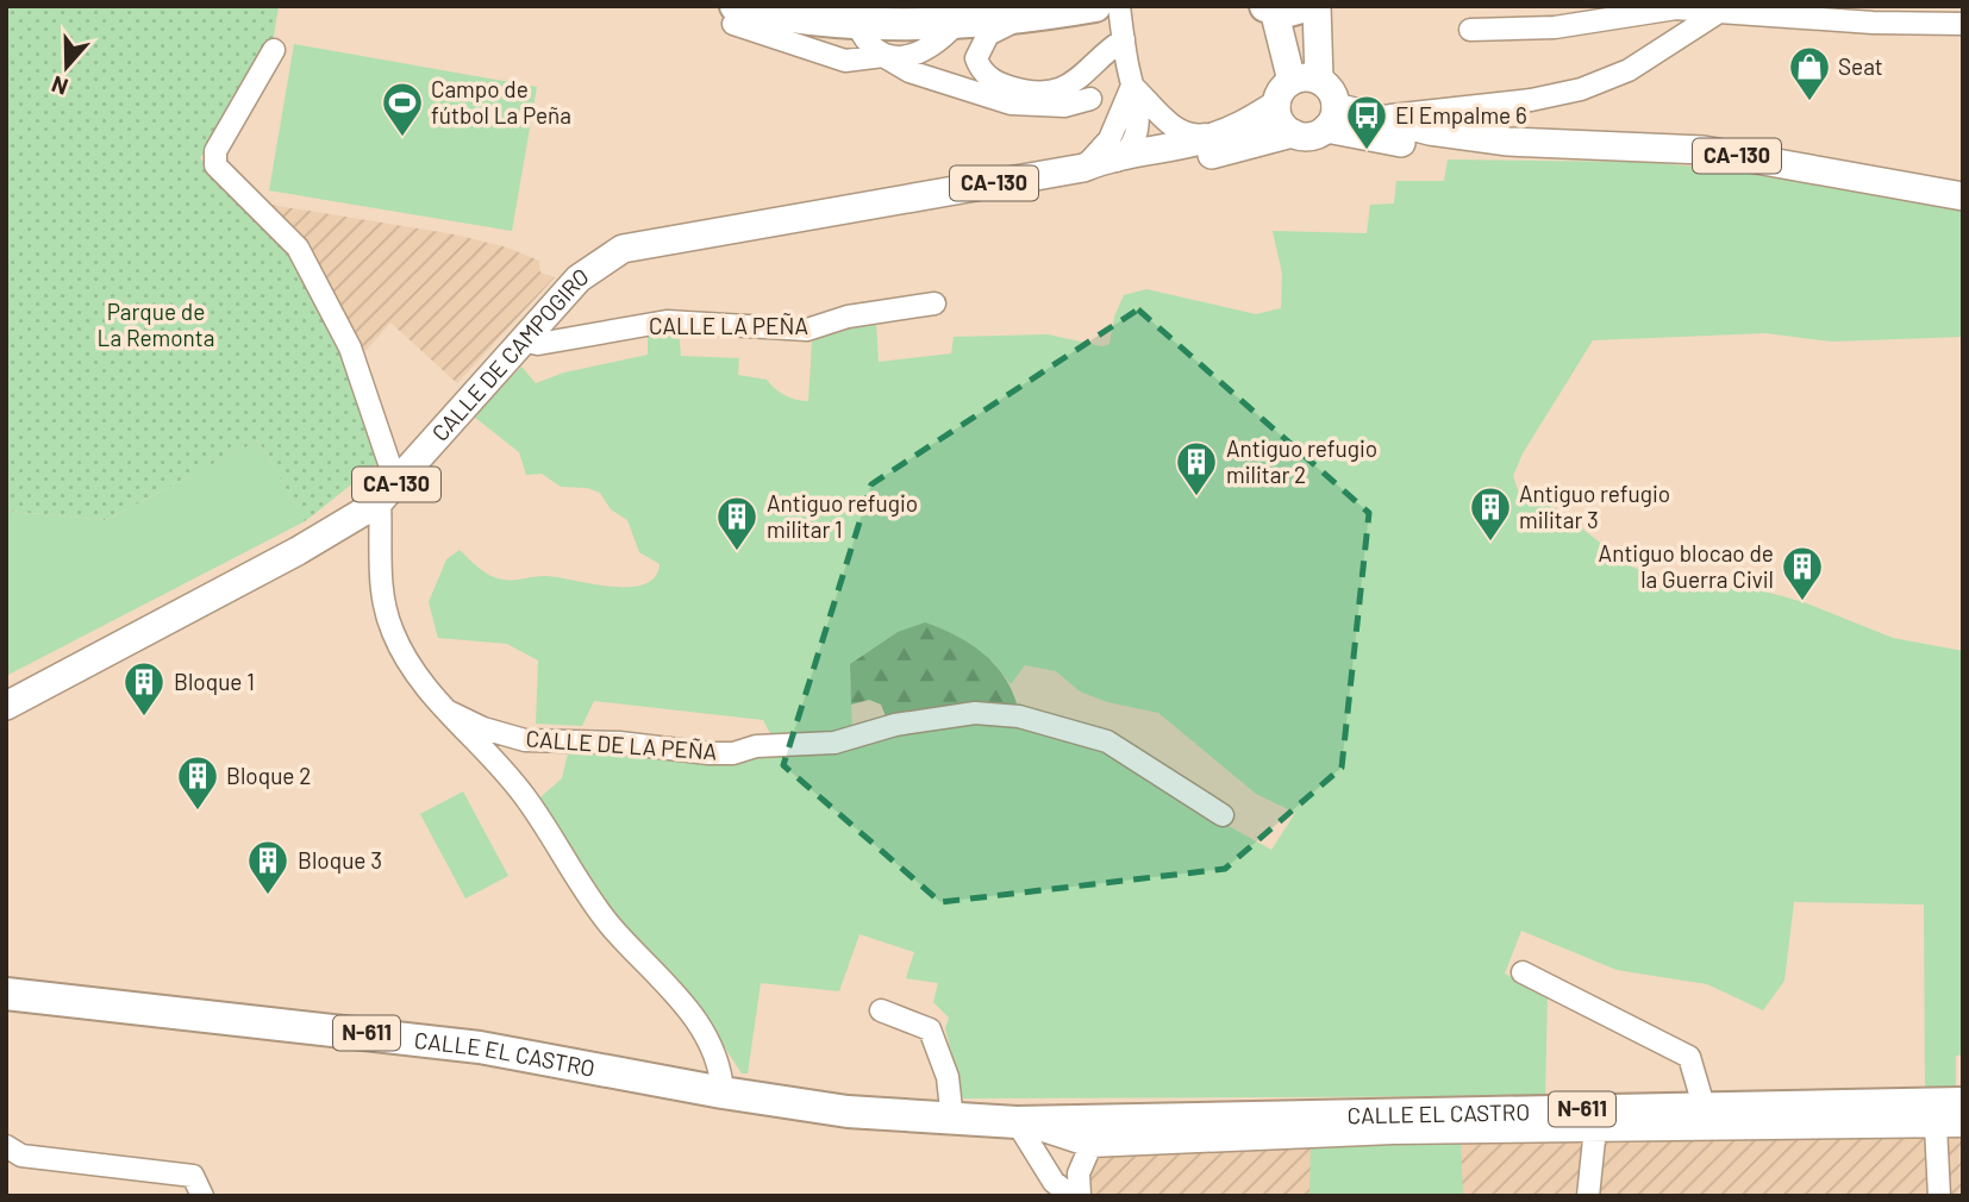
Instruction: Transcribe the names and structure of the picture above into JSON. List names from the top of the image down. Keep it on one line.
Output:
{"streets":{"highway":["N-611","CALLE EL CASTRO"],"main road":["CA-130","CALLE DE CAMPOGIRO"],"street":["CALLE LA PEÑA","CALLE DE LA PEÑA"]},"crossings":[["CA-130","CALLE DE CAMPOGIRO"],["CALLE LA PEÑA","CALLE DE CAMPOGIRO"]],"parks":["Parque de La Remonta"],"places":{"shop":["Seat"],"sports":["Campo de fútbol La Peña"],"bus stop":["El Empalme 6"],"building":["Antiguo refugio militar 2","Antiguo refugio militar 3","Antiguo refugio militar 1","Antiguo blocao de la Guerra Civil","Bloque 1","Bloque 2","Bloque 3"]},"north":"bottom"}
